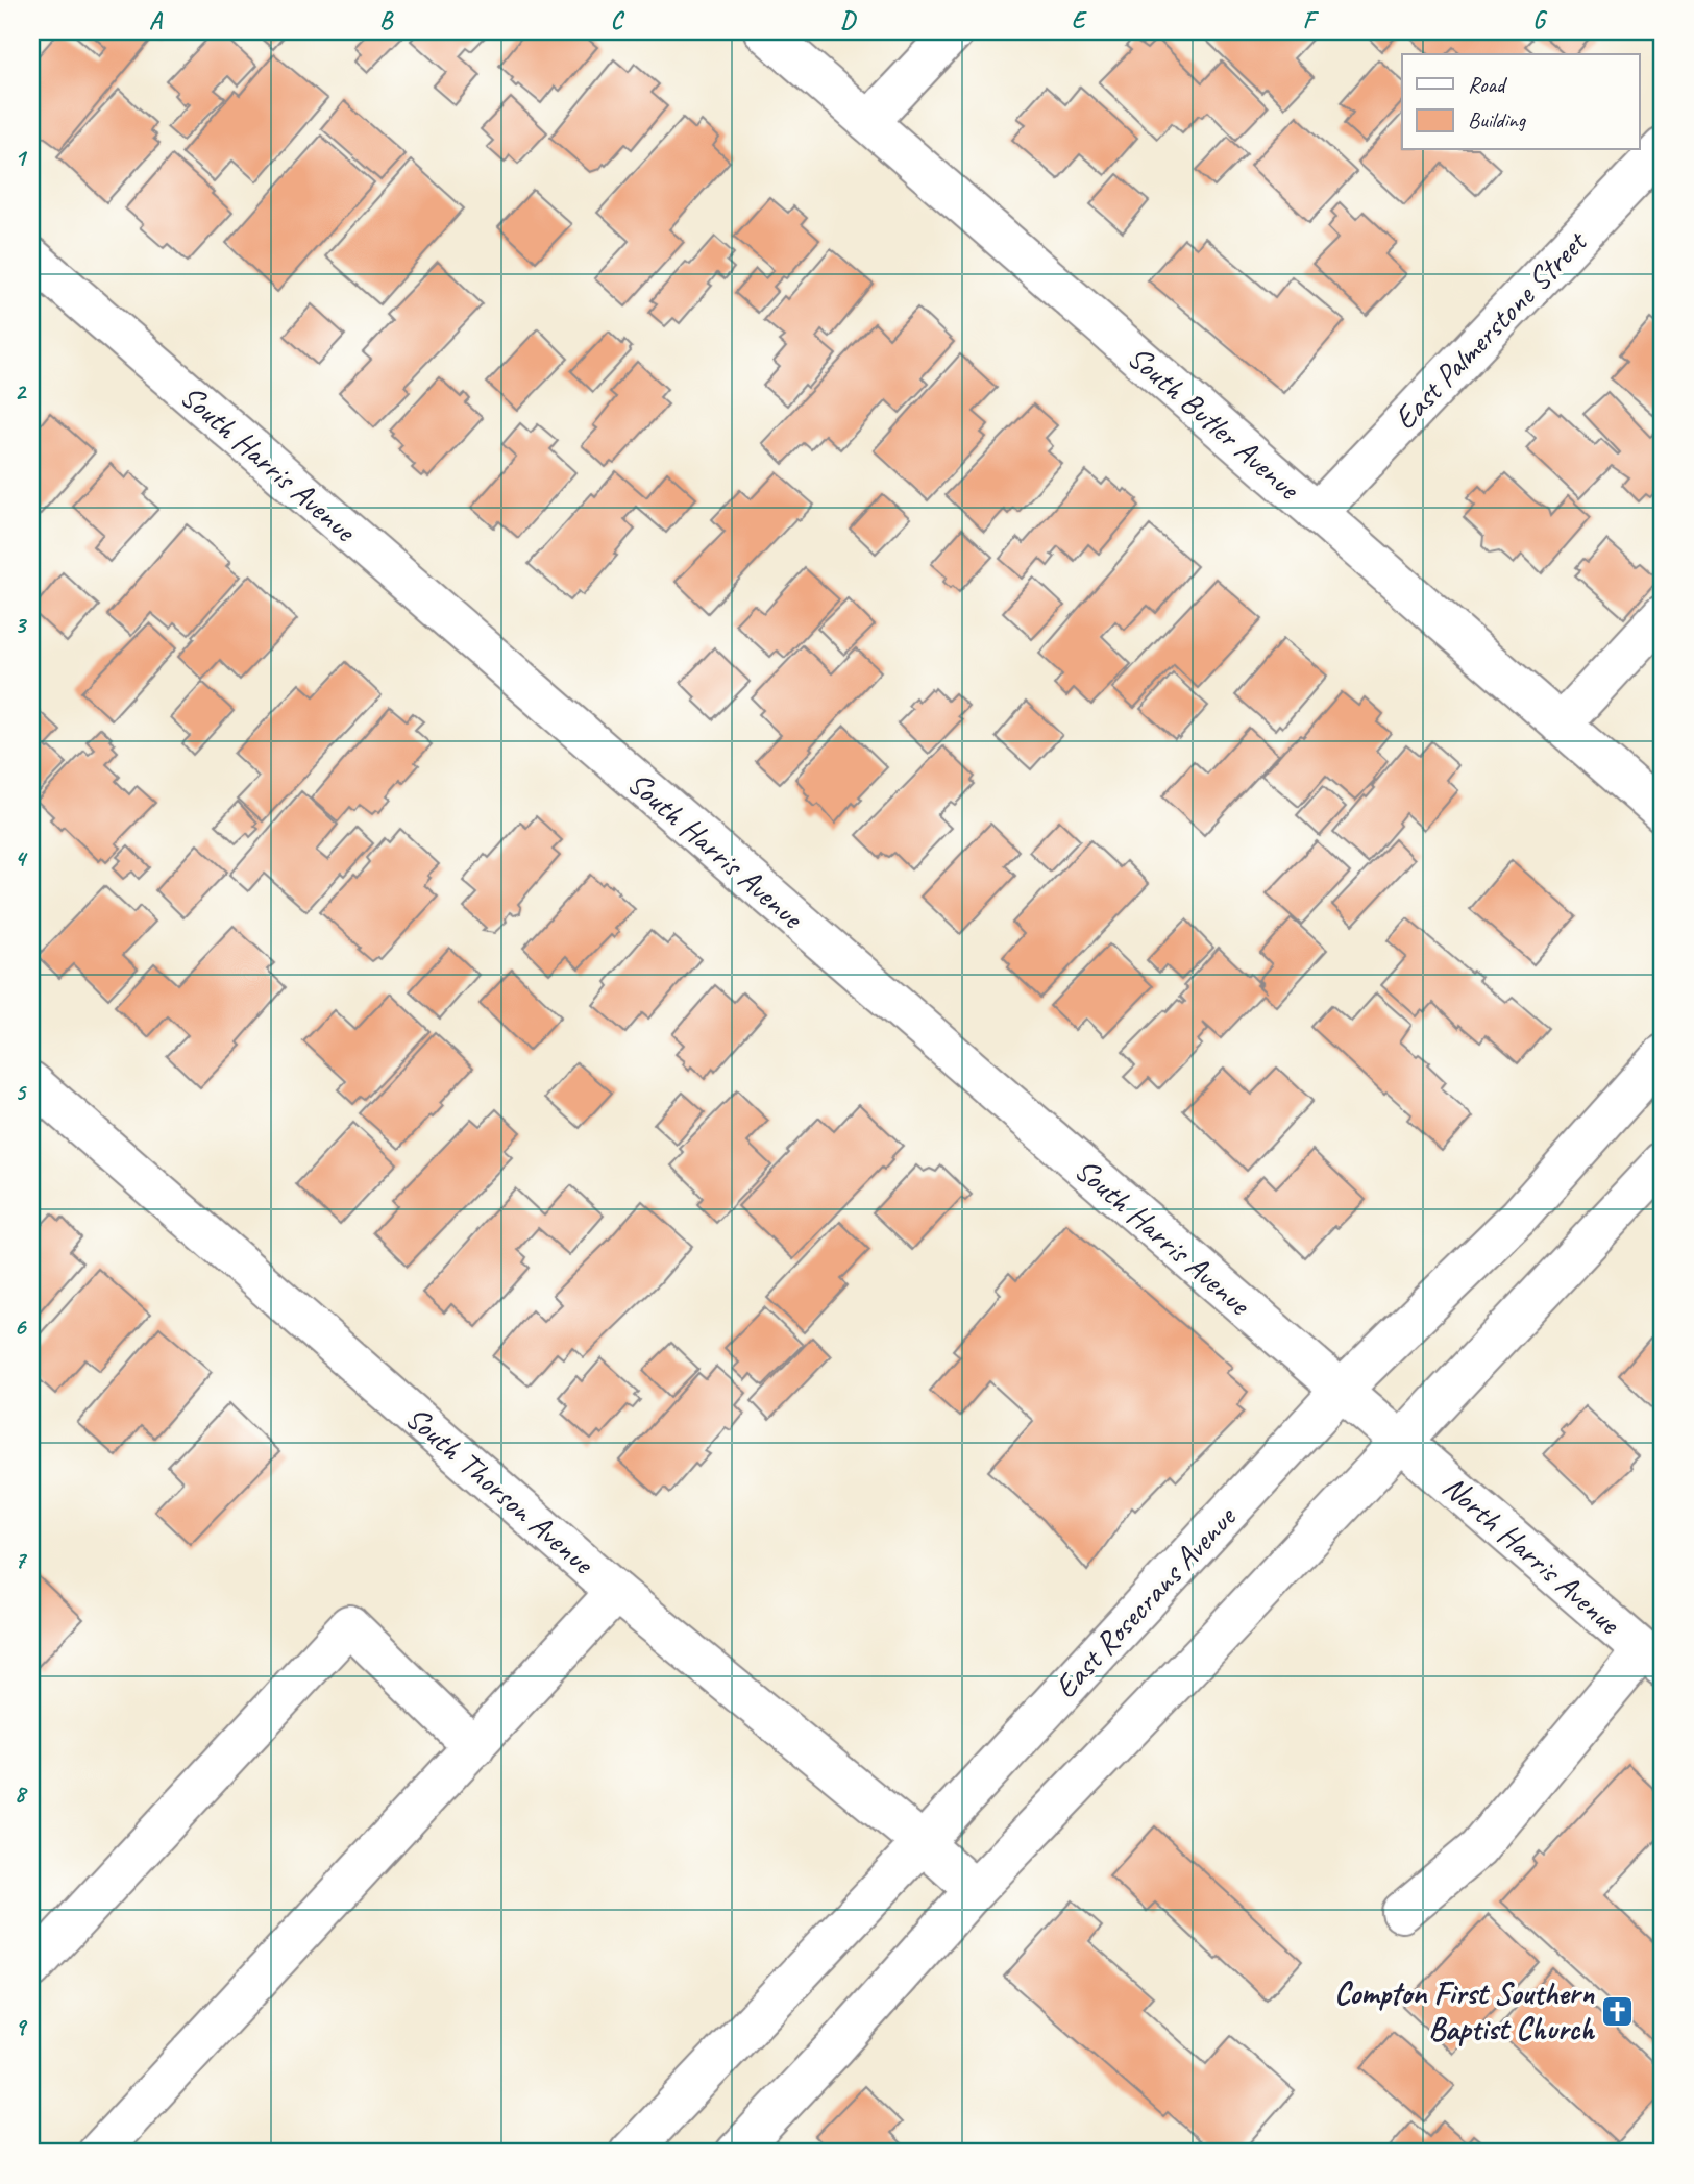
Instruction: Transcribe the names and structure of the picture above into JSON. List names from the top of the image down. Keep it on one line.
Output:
{"streets":{"street":["East Palmerstone Street","South Butler Avenue","South Harris Avenue","South Thorson Avenue","North Harris Avenue","East Rosecrans Avenue"]},"crossings":[["East Palmerstone Street","South Butler Avenue"],["South Harris Avenue","North Harris Avenue"],["South Harris Avenue","East Rosecrans Avenue"],["South Thorson Avenue","East Rosecrans Avenue"]],"places":{"church":["Compton First Southern Baptist Church"]},"legend":["Road","Building"],"grid":{"columns":["A","B","C","D","E","F","G"],"rows":["1","2","3","4","5","6","7","8","9"]}}
